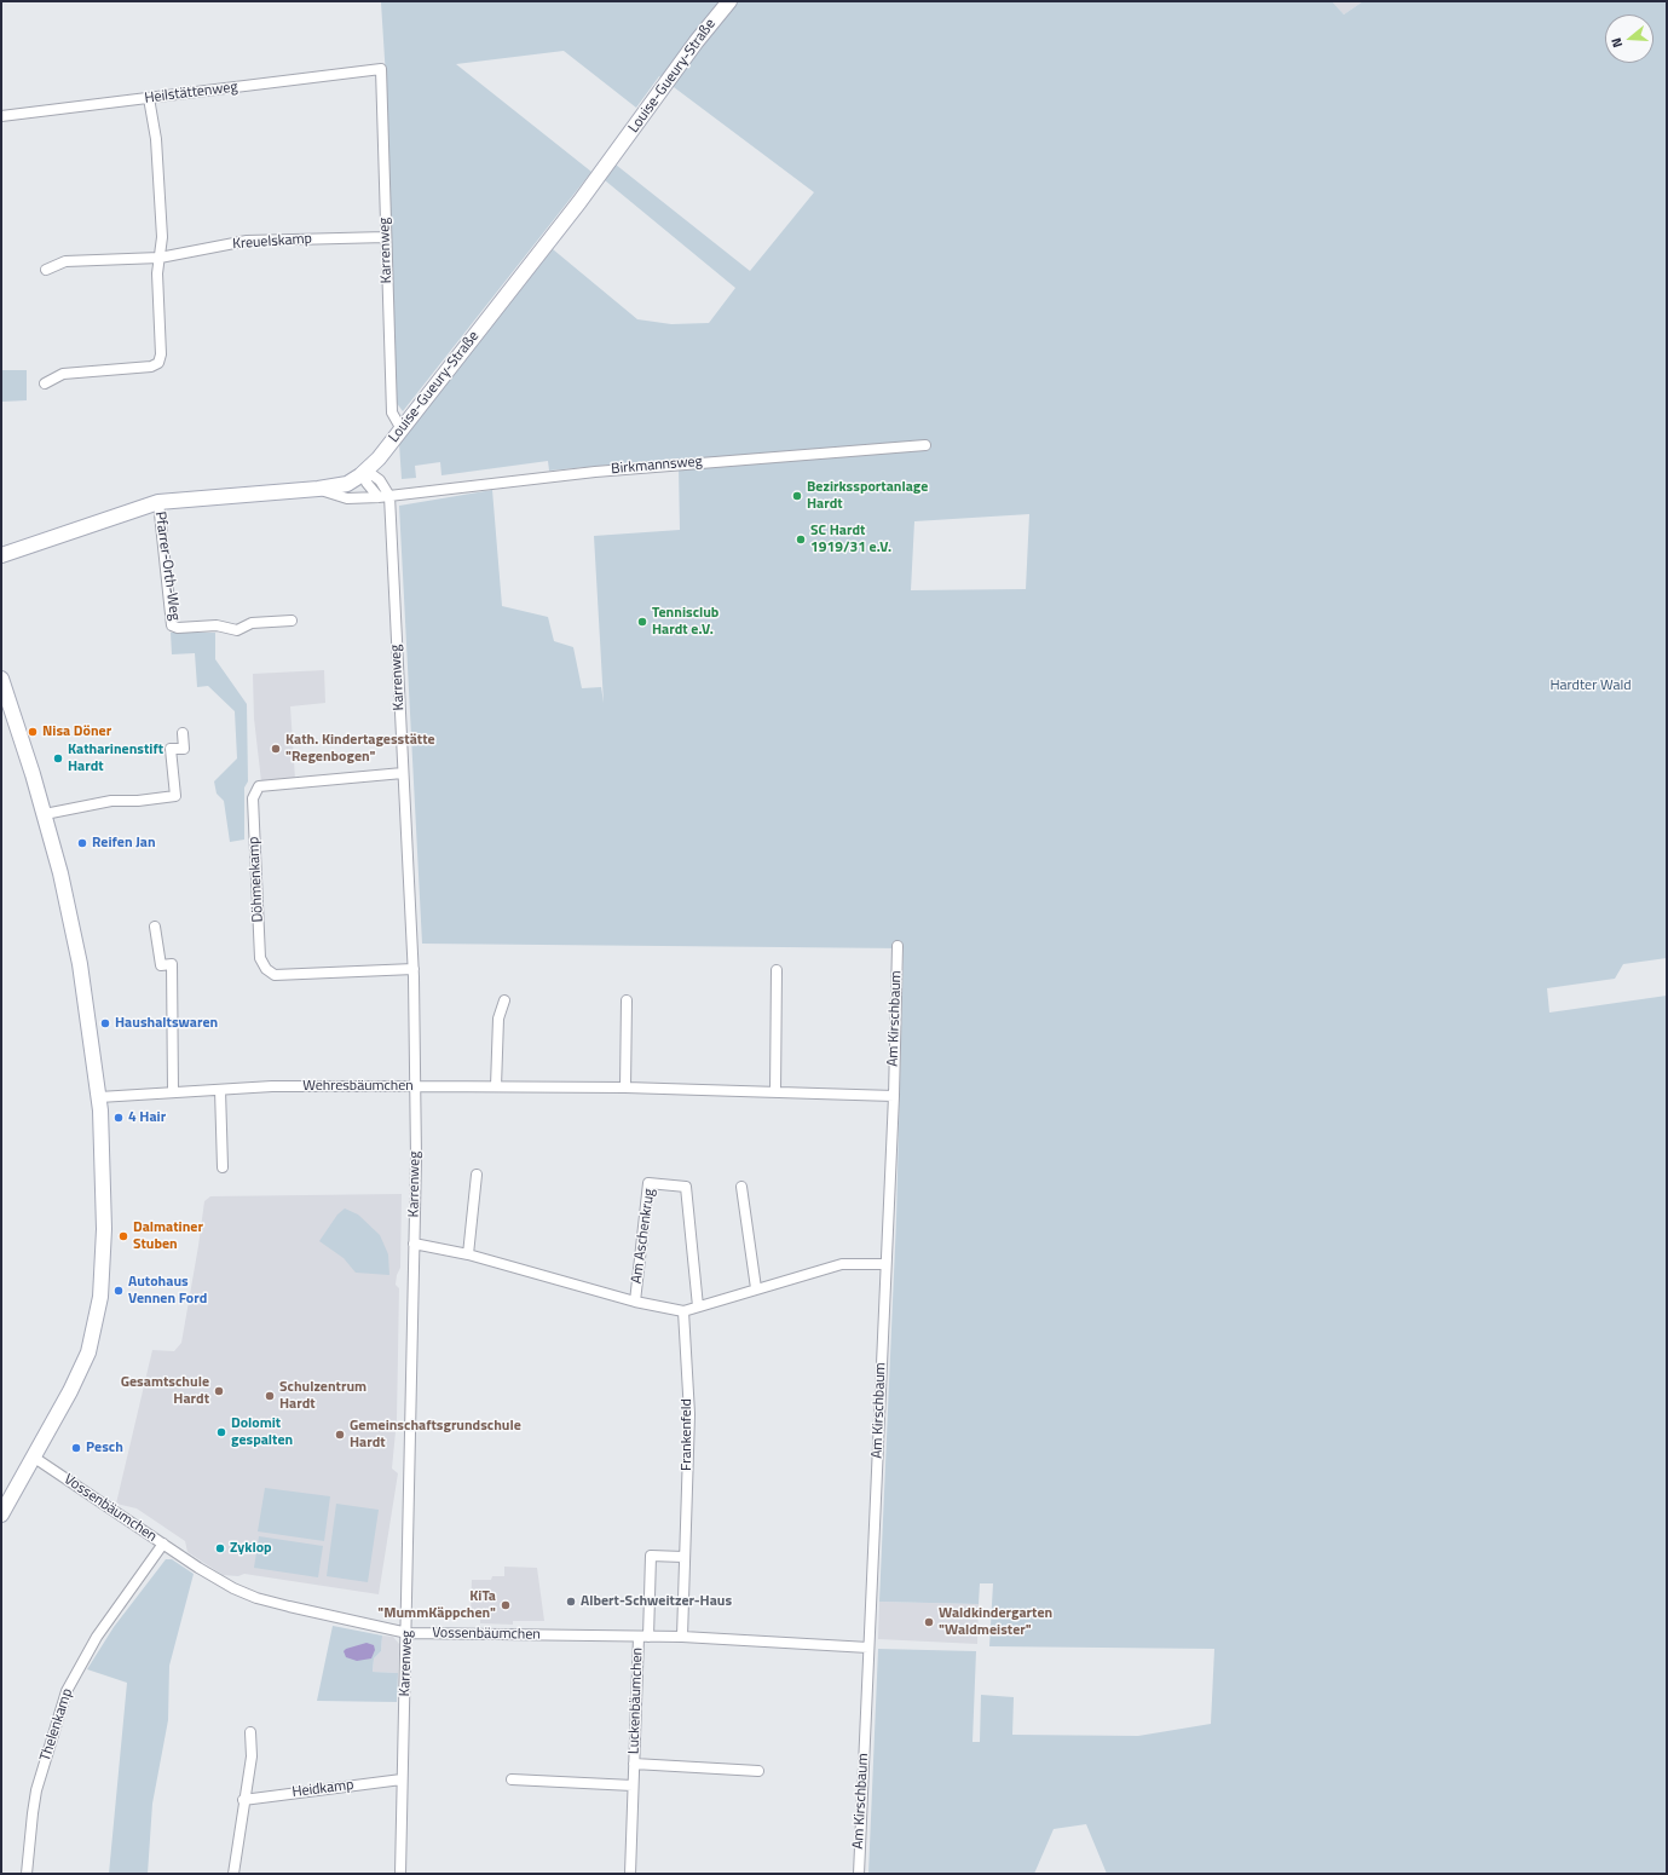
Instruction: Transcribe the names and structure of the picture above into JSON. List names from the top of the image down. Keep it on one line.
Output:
{"streets":{"street":["Louise-Gueury-Straße","Heilstättenweg","Kreuelskamp","Karrenweg","Birkmannsweg","Pfarrer-Orth-Weg","Döhmenkamp","Am Kirschbaum","Wehresbäumchen","Am Aschenkrug","Frankenfeld","Vossenbäumchen","Luckenbäumchen","Thelenkamp","Heidkamp"]},"crossings":[["Louise-Gueury-Straße","Karrenweg"],["Louise-Gueury-Straße","Pfarrer-Orth-Weg"],["Heilstättenweg","Karrenweg"],["Kreuelskamp","Karrenweg"],["Karrenweg","Birkmannsweg"],["Karrenweg","Döhmenkamp"],["Karrenweg","Wehresbäumchen"],["Karrenweg","Am Aschenkrug"],["Karrenweg","Vossenbäumchen"],["Karrenweg","Heidkamp"],["Am Kirschbaum","Wehresbäumchen"],["Am Kirschbaum","Am Aschenkrug"],["Am Kirschbaum","Vossenbäumchen"],["Am Aschenkrug","Frankenfeld"],["Frankenfeld","Vossenbäumchen"],["Vossenbäumchen","Luckenbäumchen"],["Vossenbäumchen","Thelenkamp"]],"parks":["Hardter Wald"],"places":["Bezirkssportanlage Hardt","SC Hardt 1919/31 e.V.","Tennisclub Hardt e.V.","Nisa Döner","Kath. Kindertagesstätte \"Regenbogen\"","Katharinenstift Hardt","Reifen Jan","Haushaltswaren","4 Hair","Dalmatiner Stuben","Autohaus Vennen Ford","Gesamtschule Hardt","Schulzentrum Hardt","Dolomit gespalten","Gemeinschaftsgrundschule Hardt","Pesch","Zyklop","Albert-Schweitzer-Haus","KiTa \"MummKäppchen\"","Waldkindergarten \"Waldmeister\""],"north":"left"}
